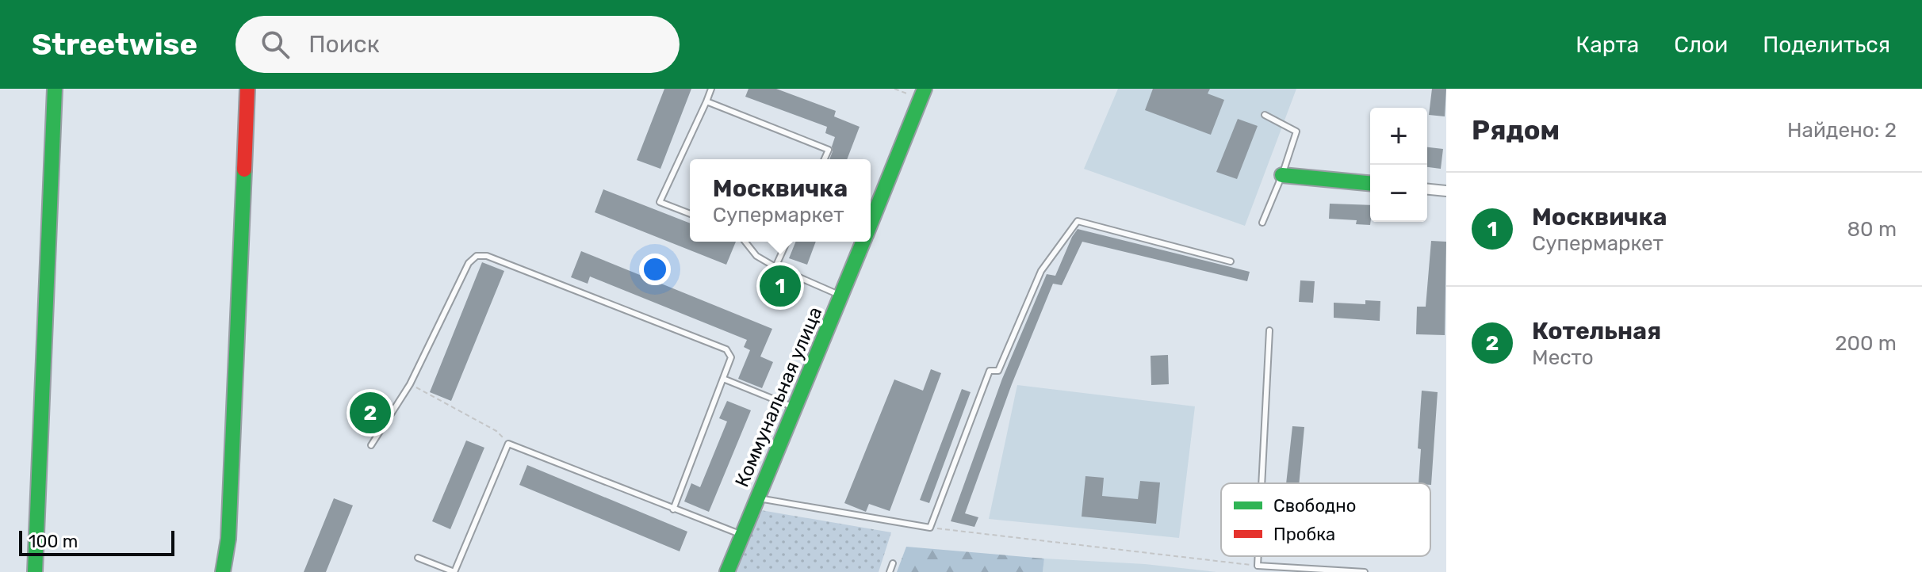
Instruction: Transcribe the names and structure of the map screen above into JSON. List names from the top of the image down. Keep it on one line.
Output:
{"streets":{"street":["Коммунальная улица"]},"legend":["Свободно","Пробка"],"scale_bar":"100 m","page":{"header":"Streetwise","search":"Поиск","nav":["Карта","Слои","Поделиться"],"heading":["Рядом","Найдено: 2"],"map_buttons":["+","−"],"popup":["Москвичка","Супермаркет"],"list":[{"mark":"1","name":"Москвичка","note":"Супермаркет","value":"80 m"},{"mark":"2","name":"Котельная","note":"Место","value":"200 m"}],"pins":["1","2"],"scale":"100 m"}}
